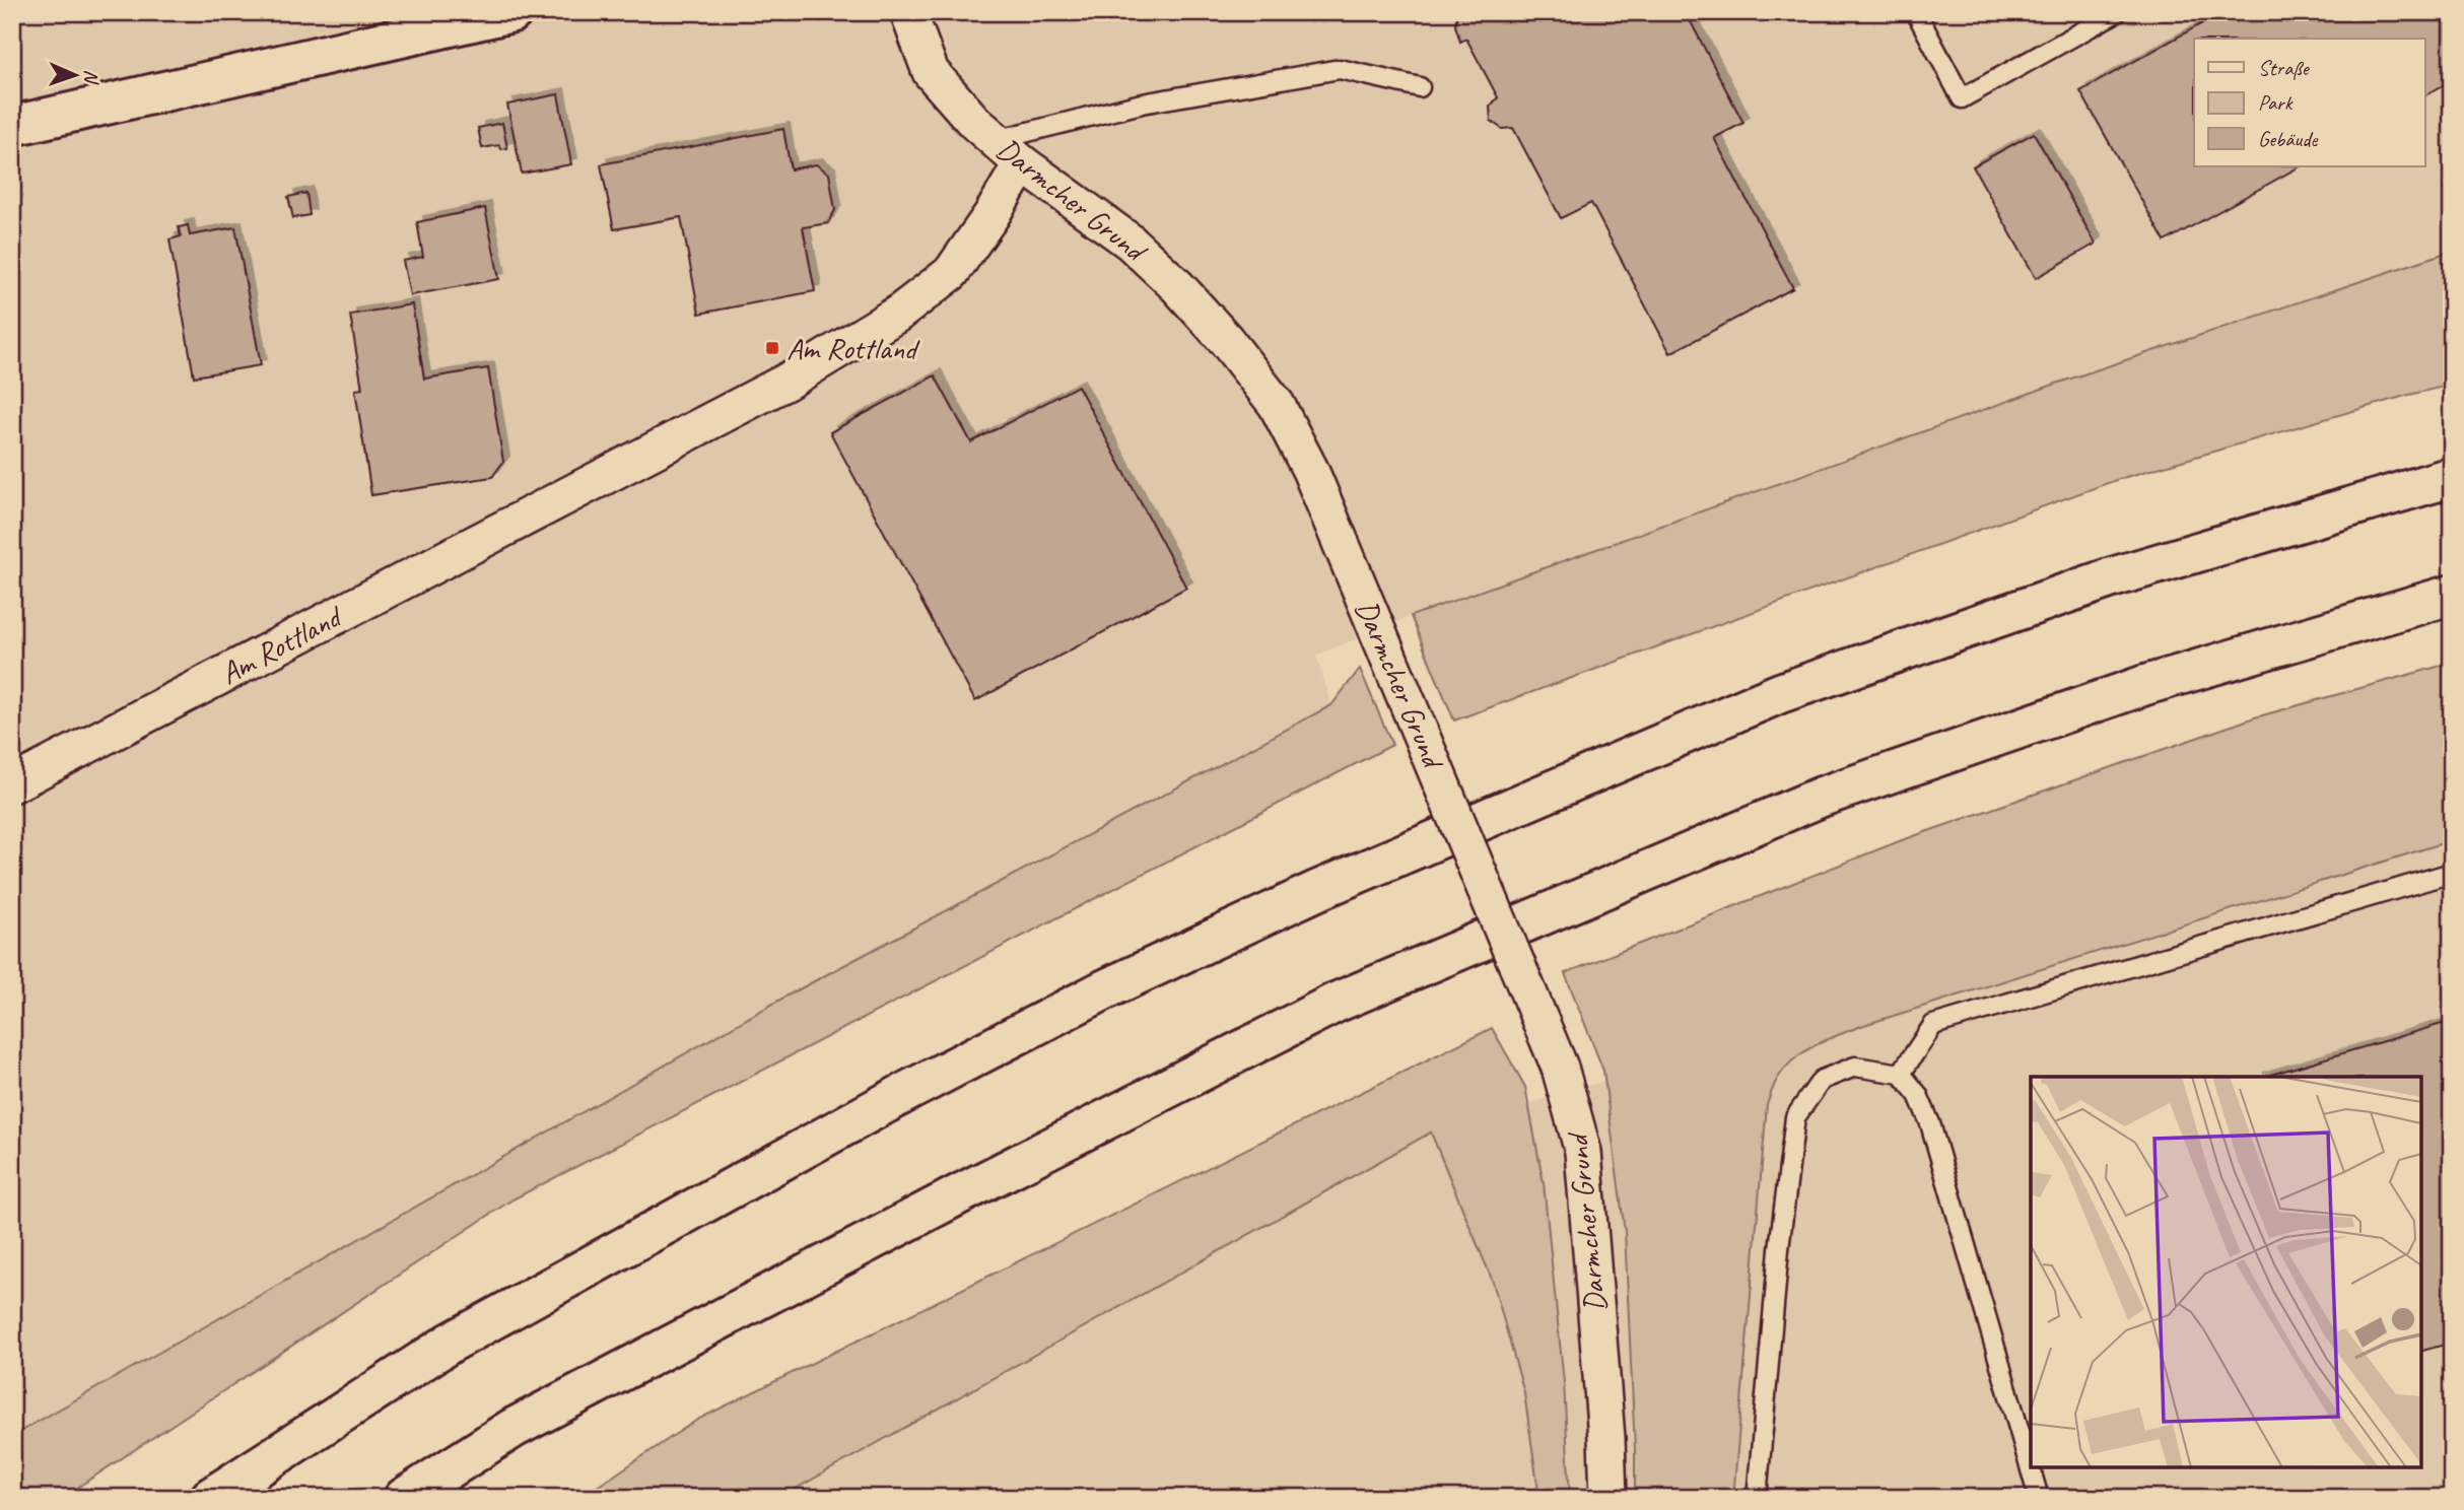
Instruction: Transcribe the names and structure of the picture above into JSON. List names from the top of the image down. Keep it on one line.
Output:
{"streets":{"street":["Darmcher Grund","Am Rottland"]},"crossings":[["Darmcher Grund","Am Rottland"]],"places":{"transit":["Am Rottland"]},"legend":["Straße","Park","Gebäude"],"north":"right"}
